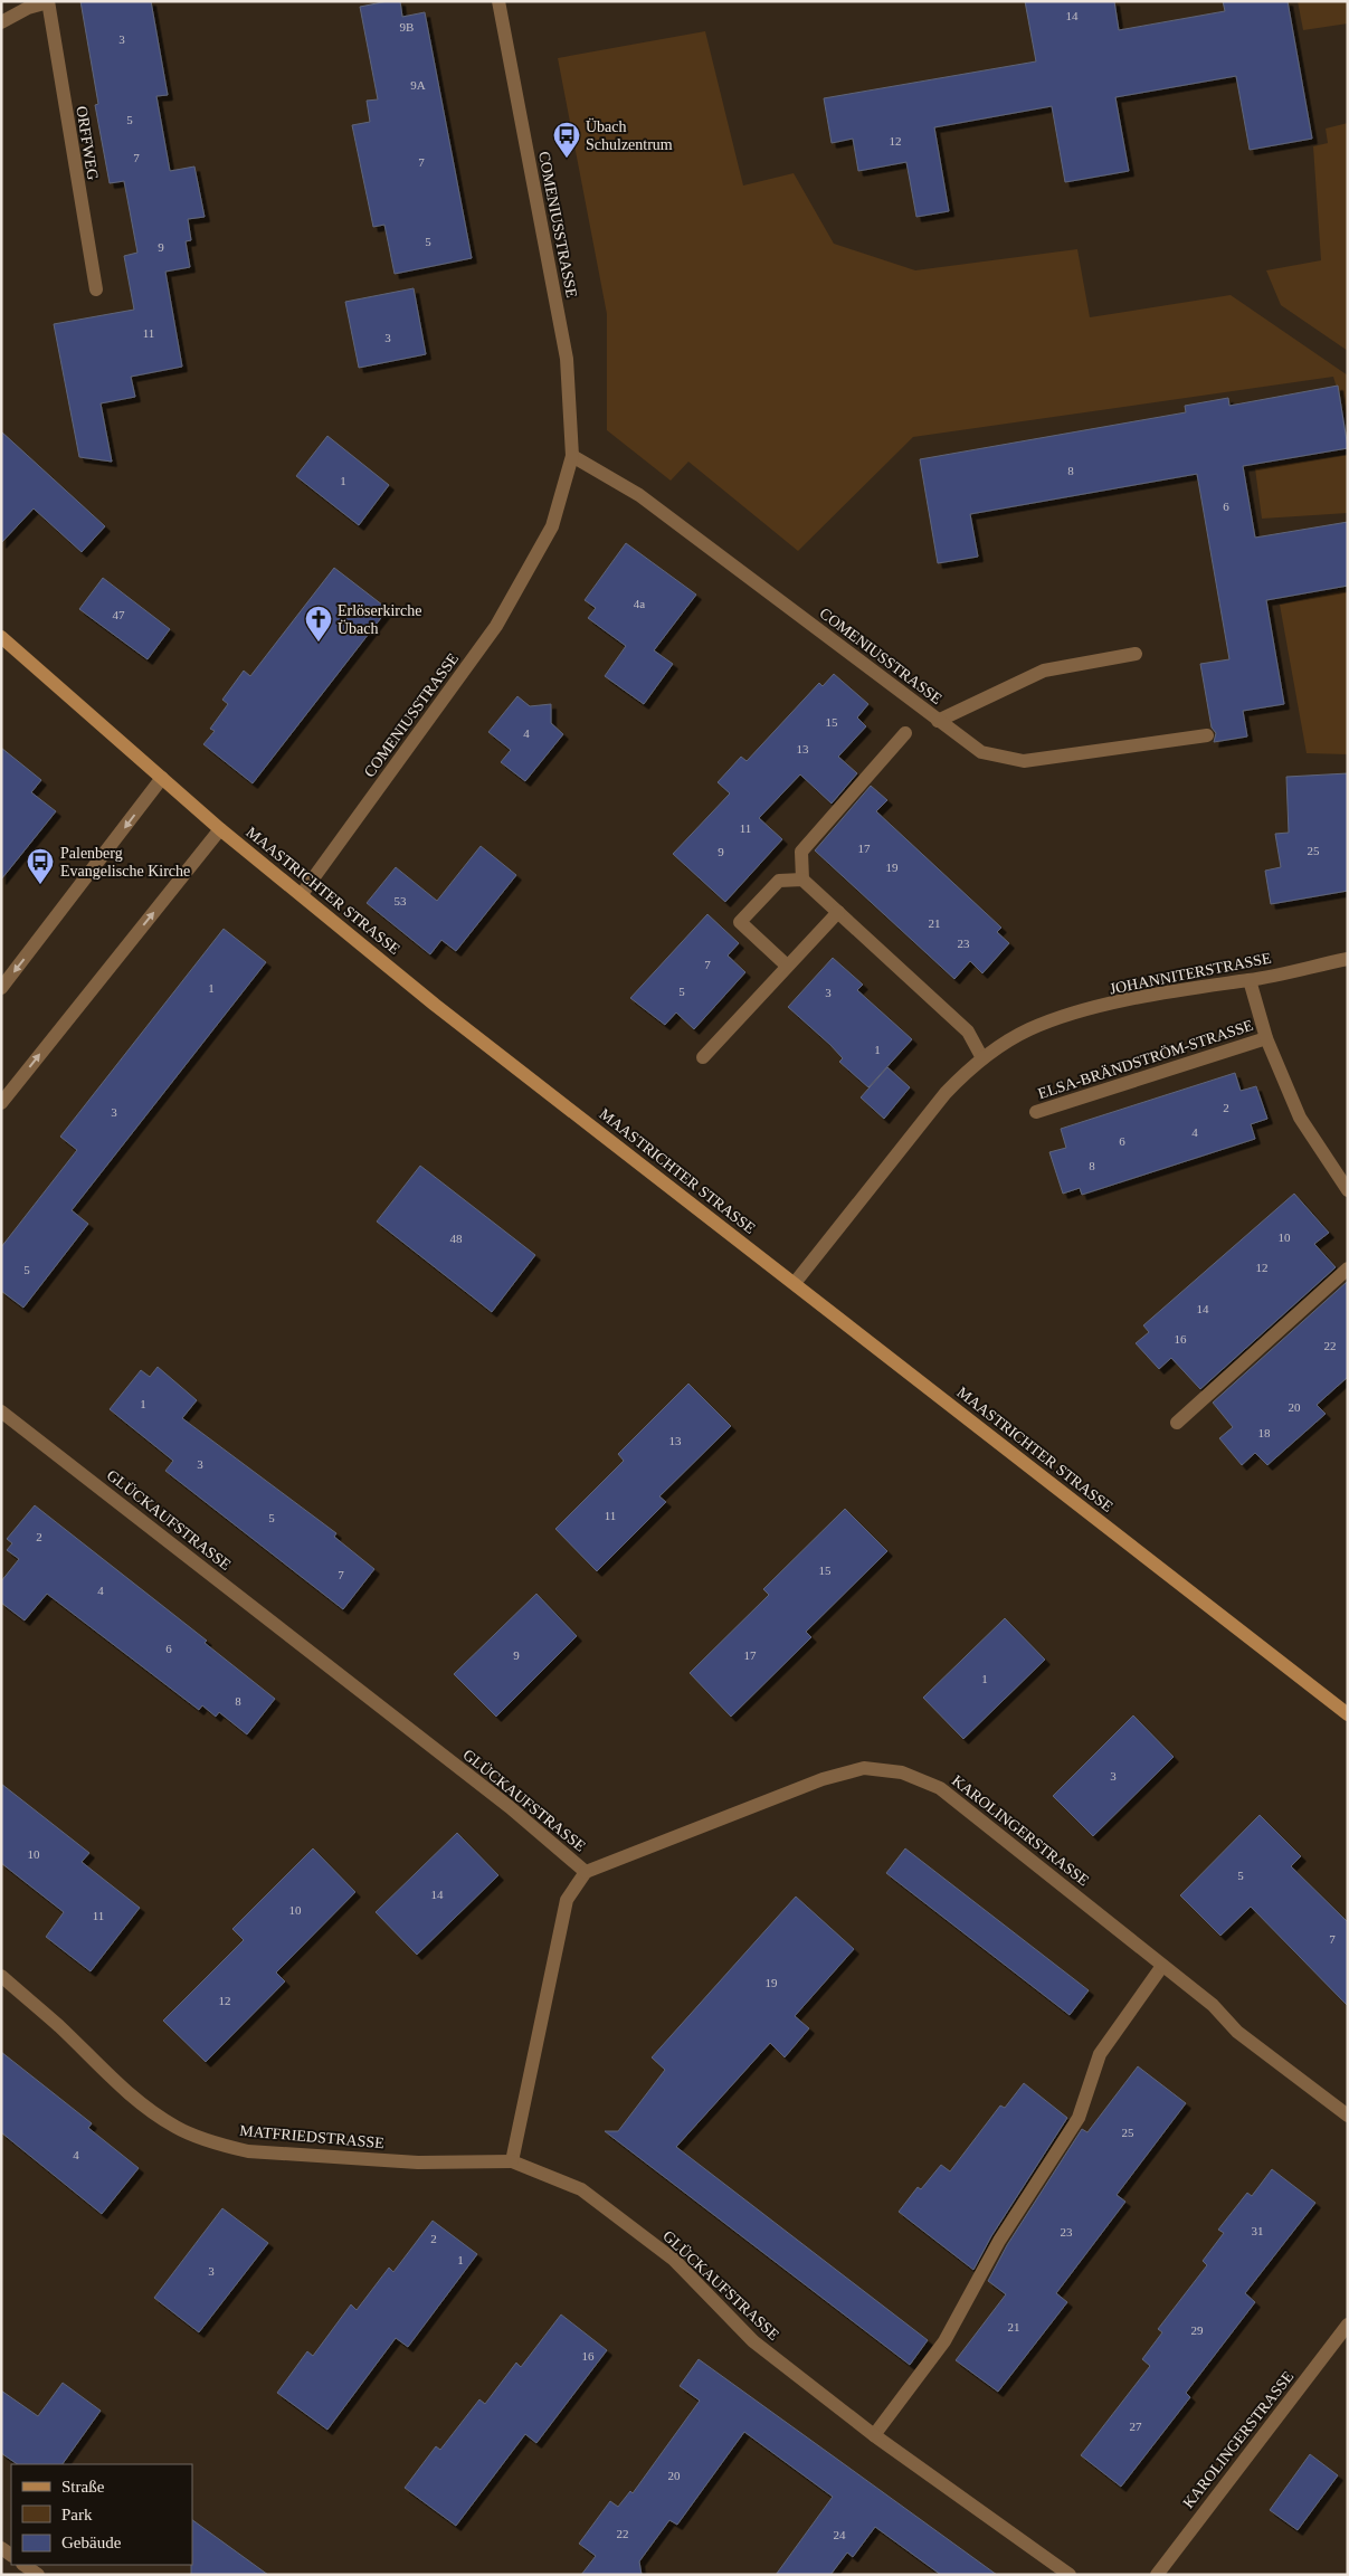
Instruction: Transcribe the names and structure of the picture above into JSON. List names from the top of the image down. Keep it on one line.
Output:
{"streets":{"street":["ORFFWEG","COMENIUSSTRASSE","MAASTRICHTER STRASSE","JOHANNITERSTRASSE","ELSA-BRÄNDSTRÖM-STRASSE","GLÜCKAUFSTRASSE","KAROLINGERSTRASSE","MATFRIEDSTRASSE"]},"crossings":[["COMENIUSSTRASSE","MAASTRICHTER STRASSE"],["MAASTRICHTER STRASSE","JOHANNITERSTRASSE"],["JOHANNITERSTRASSE","ELSA-BRÄNDSTRÖM-STRASSE"],["GLÜCKAUFSTRASSE","KAROLINGERSTRASSE"],["GLÜCKAUFSTRASSE","MATFRIEDSTRASSE"]],"places":{"bus stop":["Übach Schulzentrum","Palenberg Evangelische Kirche"],"church":["Erlöserkirche Übach"]},"house_numbers":["14","9B","3","9A","5","12","7","7","5","9","11","3","8","1","6","4a","47","15","4","13","11","17","25","9","19","53","21","23","7","1","5","3","1","2","3","4","6","8","10","48","12","5","14","16","22","1","20","18","13","3","11","5","2","15","7","4","6","9","17","1","8","3","10","5","14","10","11","7","19","12","25","4","31","23","2","1","3","21","29","16","27","20","22","24"],"legend":["Straße","Park","Gebäude"]}
